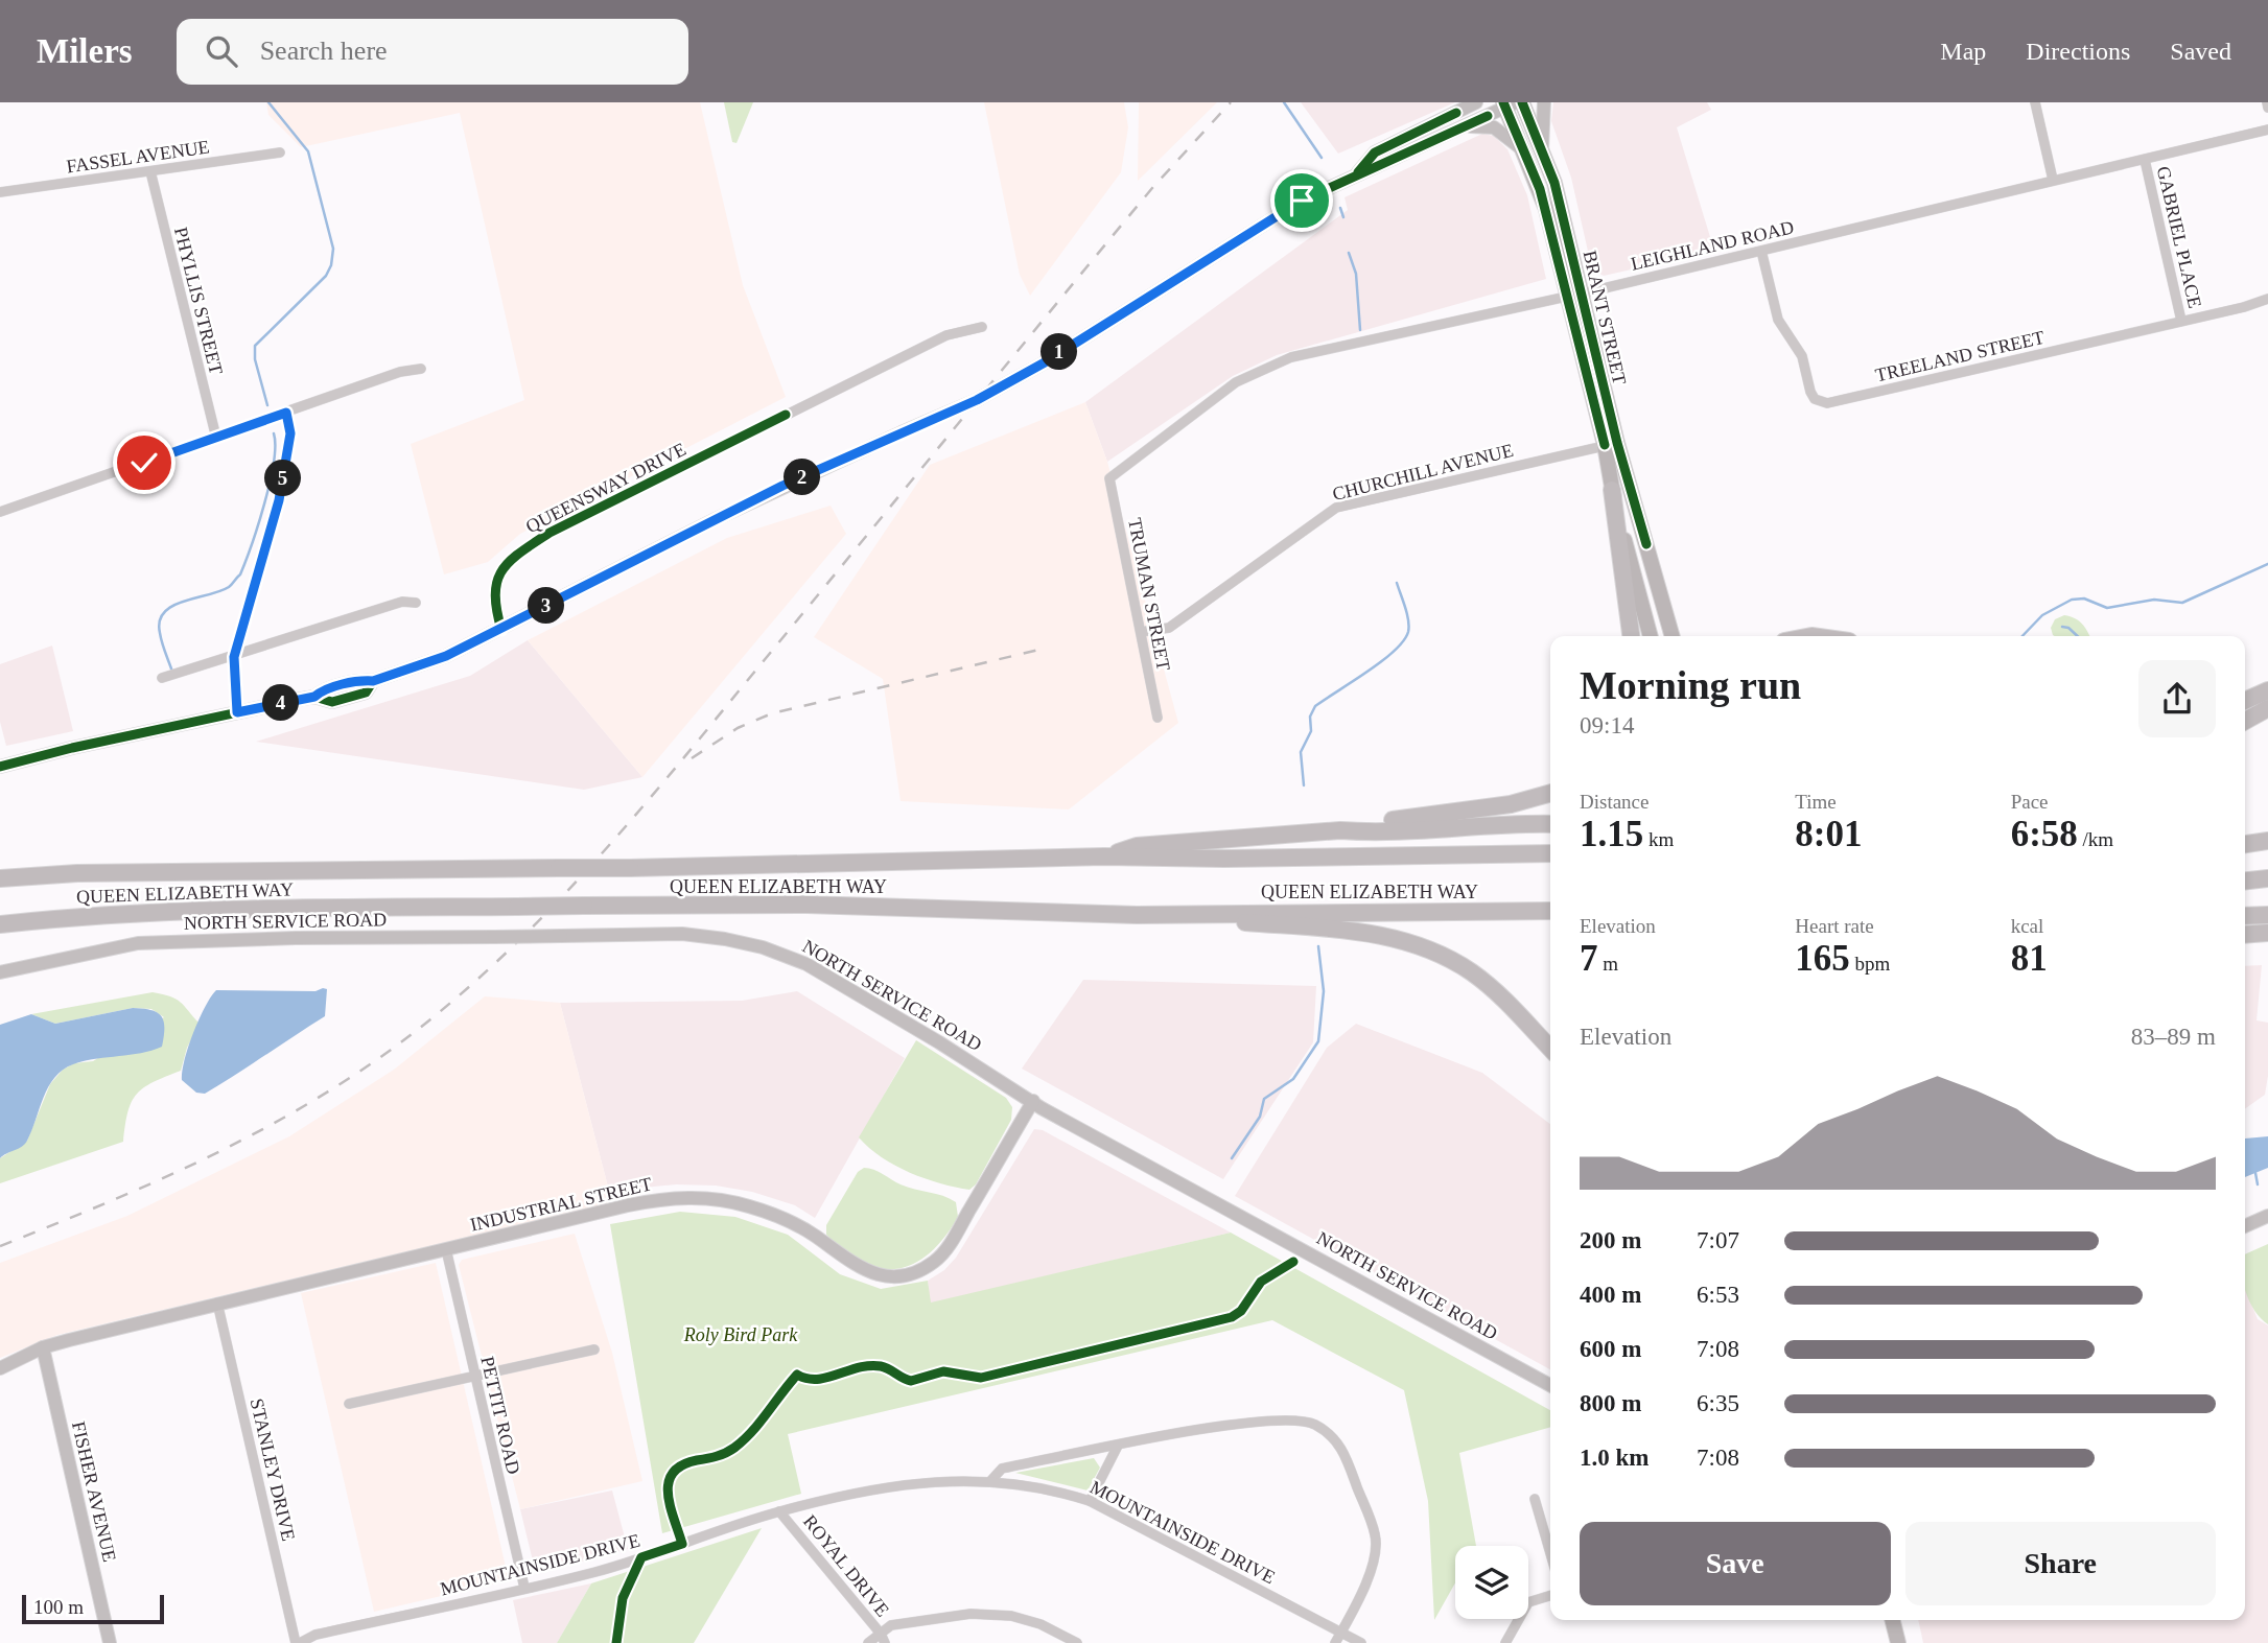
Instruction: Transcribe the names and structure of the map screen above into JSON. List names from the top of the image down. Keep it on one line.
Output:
{"streets":{"highway":["QUEEN ELIZABETH WAY"],"main road":["BRANT STREET"],"street":["FASSEL AVENUE","GABRIEL PLACE","LEIGHLAND ROAD","PHYLLIS STREET","TREELAND STREET","CHURCHILL AVENUE","QUEENSWAY DRIVE","TRUMAN STREET","NORTH SERVICE ROAD","INDUSTRIAL STREET","PETTIT ROAD","STANLEY DRIVE","FISHER AVENUE","MOUNTAINSIDE DRIVE","ROYAL DRIVE"]},"crossings":[["FASSEL AVENUE","PHYLLIS STREET"],["GABRIEL PLACE","LEIGHLAND ROAD"],["GABRIEL PLACE","TREELAND STREET"],["LEIGHLAND ROAD","BRANT STREET"],["LEIGHLAND ROAD","TREELAND STREET"],["LEIGHLAND ROAD","TRUMAN STREET"],["BRANT STREET","CHURCHILL AVENUE"],["CHURCHILL AVENUE","TRUMAN STREET"],["NORTH SERVICE ROAD","INDUSTRIAL STREET"],["INDUSTRIAL STREET","PETTIT ROAD"],["INDUSTRIAL STREET","STANLEY DRIVE"],["INDUSTRIAL STREET","FISHER AVENUE"],["PETTIT ROAD","MOUNTAINSIDE DRIVE"],["STANLEY DRIVE","MOUNTAINSIDE DRIVE"],["MOUNTAINSIDE DRIVE","ROYAL DRIVE"]],"parks":["Roly Bird Park"],"scale_bar":"100 m","page":{"header":"Milers","search":"Search here","nav":["Map","Directions","Saved"],"pins":["1","2","5","3","4"],"heading":["Morning run","09:14"],"stats":[["Distance","1.15 km"],["Time","8:01"],["Pace","6:58 /km"],["Elevation","7 m"],["Heart rate","165 bpm"],["kcal","81"]],"chart":["Elevation","83–89 m"],"list":[{"name":"200 m","note":"7:07"},{"name":"400 m","note":"6:53"},{"name":"600 m","note":"7:08"},{"name":"800 m","note":"6:35"},{"name":"1.0 km","note":"7:08"}],"buttons":["Save","Share"],"scale":"100 m"}}
